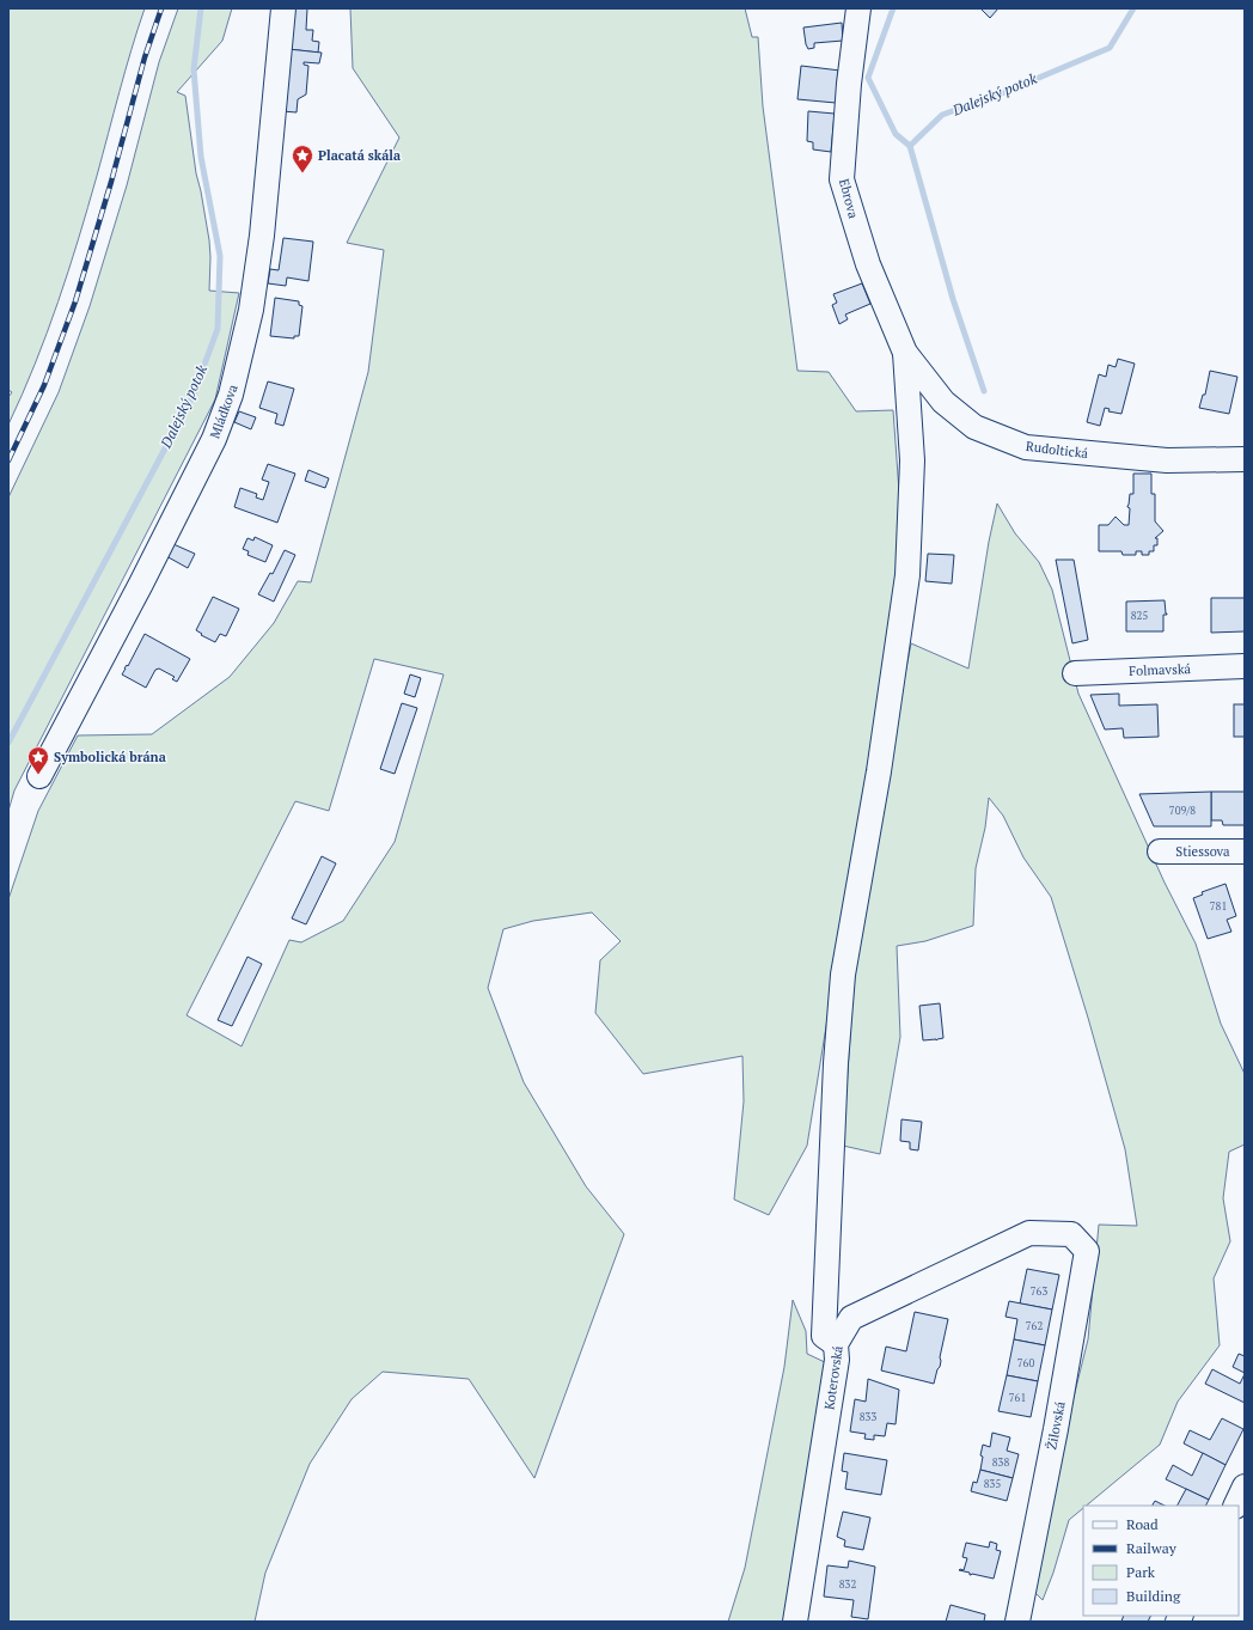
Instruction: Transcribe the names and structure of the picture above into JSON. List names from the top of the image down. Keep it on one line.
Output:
{"streets":{"street":["Ebrova","Mládkova","Rudoltická","Folmavská","Stiessova","Koterovská","Žilovská"]},"crossings":[["Ebrova","Rudoltická"],["Koterovská","Žilovská"]],"water":["Dalejský potok"],"places":{"place":["Placatá skála","Symbolická brána"]},"house_numbers":["825","709/8","781","763","762","760","761","833","838","835","832"],"legend":["Road","Railway","Park","Building"]}
